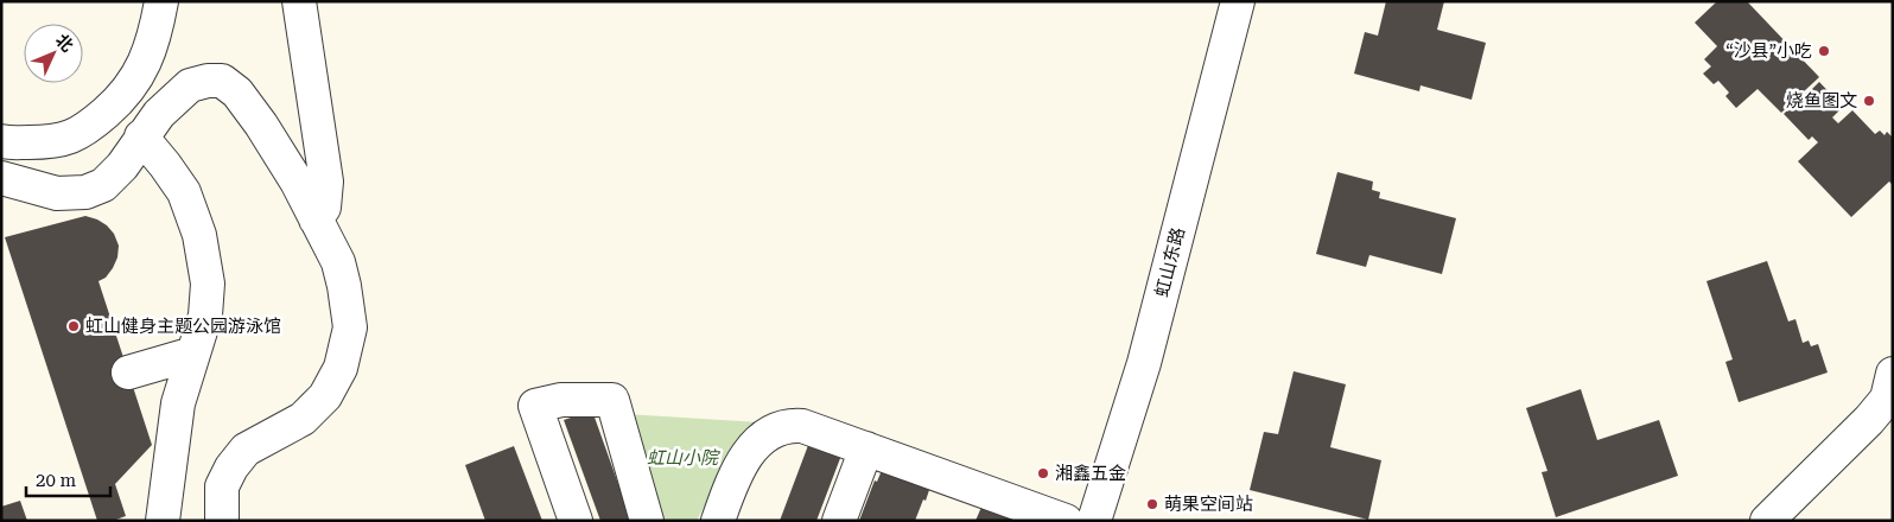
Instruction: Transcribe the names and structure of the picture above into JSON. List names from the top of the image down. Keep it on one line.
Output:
{"streets":{"street":["虹山东路"]},"parks":["虹山小院"],"places":["“沙县”小吃","烧鱼图文","虹山健身主题公园游泳馆","湘鑫五金","萌果空间站"],"scale_bar":"20 m","north":"top right"}
